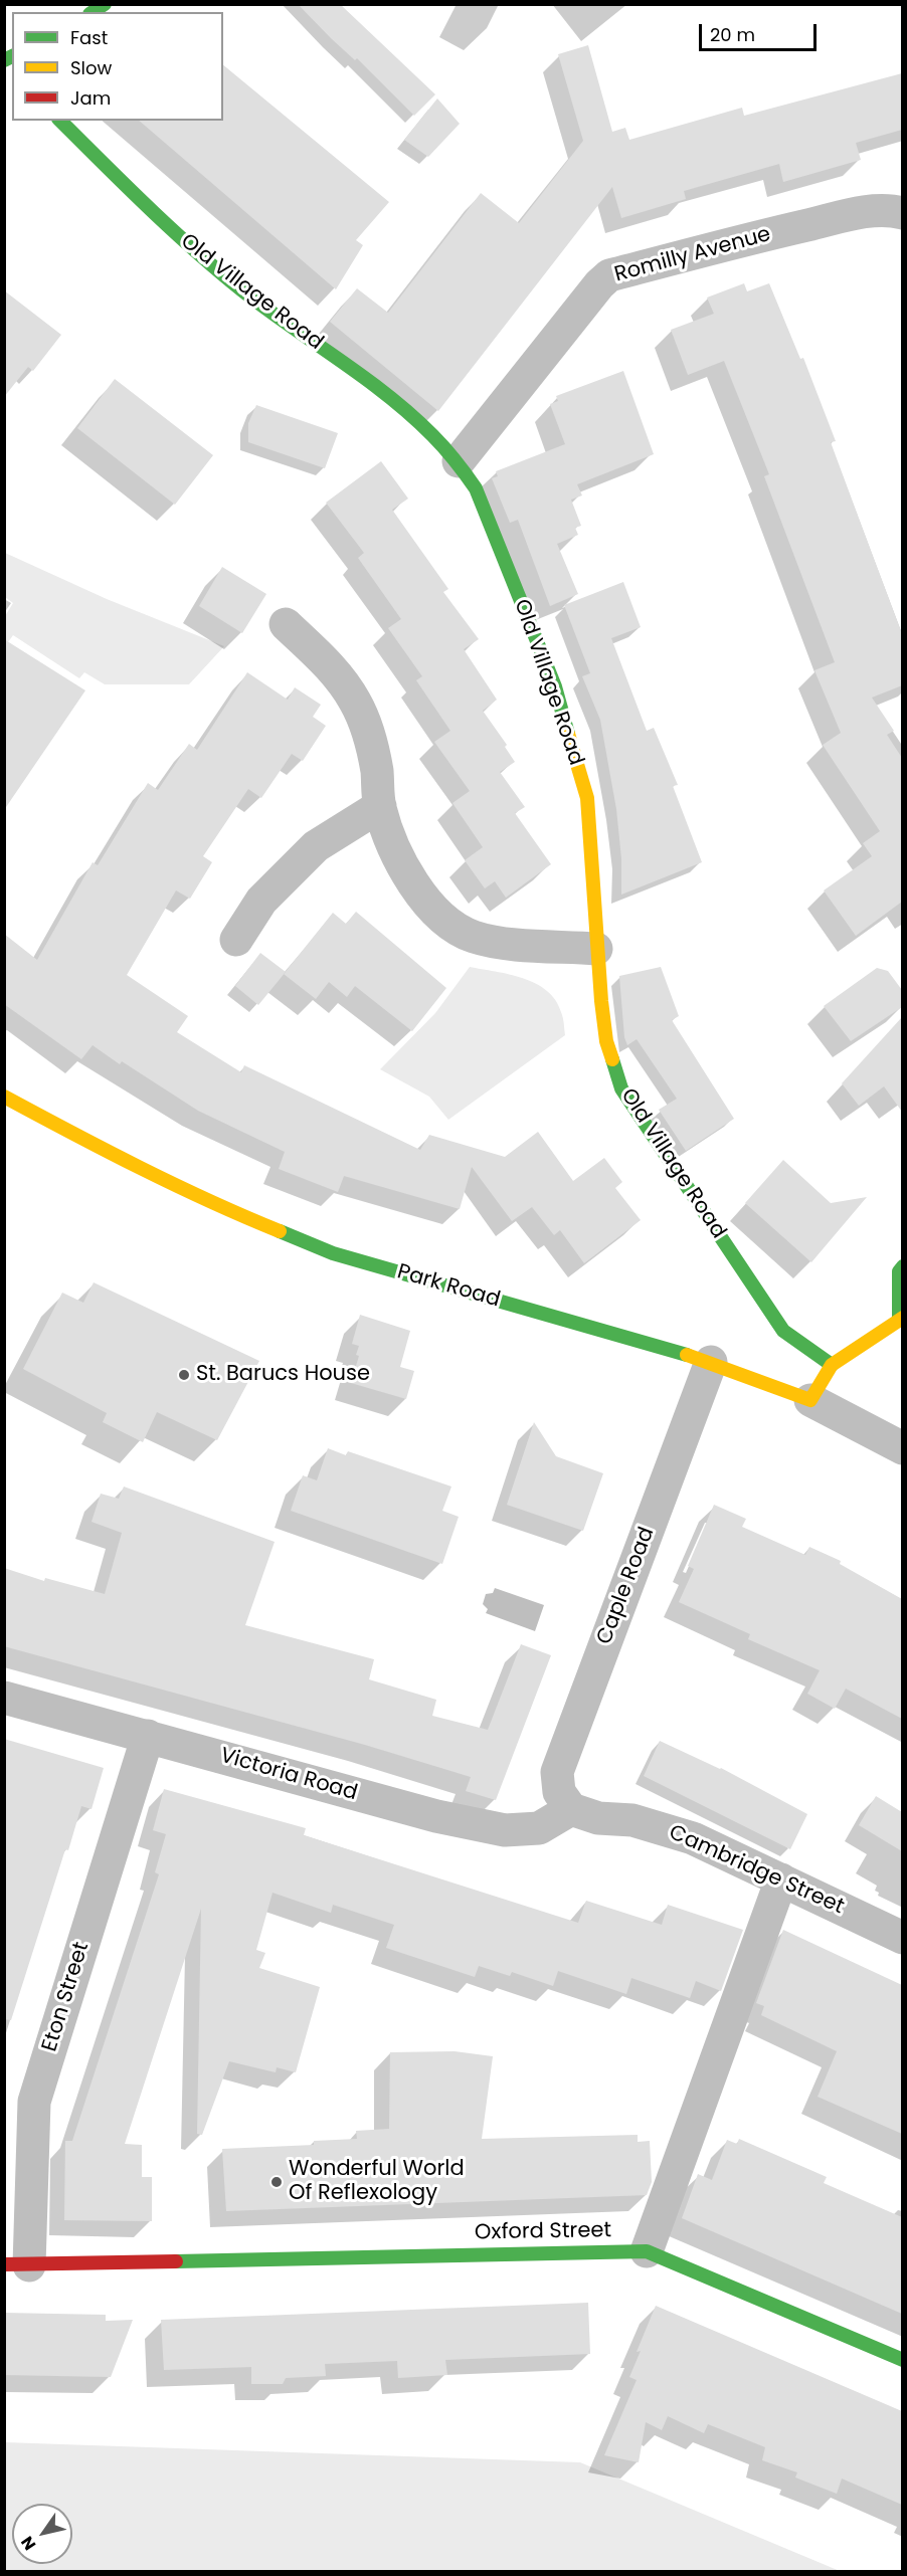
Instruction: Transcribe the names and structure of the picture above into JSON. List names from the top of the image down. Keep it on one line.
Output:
{"streets":{"street":["Romilly Avenue","Old Village Road","Park Road","Caple Road","Victoria Road","Cambridge Street","Eton Street","Oxford Street"]},"crossings":[["Romilly Avenue","Old Village Road"],["Park Road","Caple Road"],["Caple Road","Victoria Road"],["Caple Road","Cambridge Street"],["Victoria Road","Cambridge Street"],["Victoria Road","Eton Street"],["Eton Street","Oxford Street"]],"places":["St. Barucs House","Wonderful World Of Reflexology"],"legend":["Fast","Slow","Jam"],"scale_bar":"20 m","north":"bottom left"}
